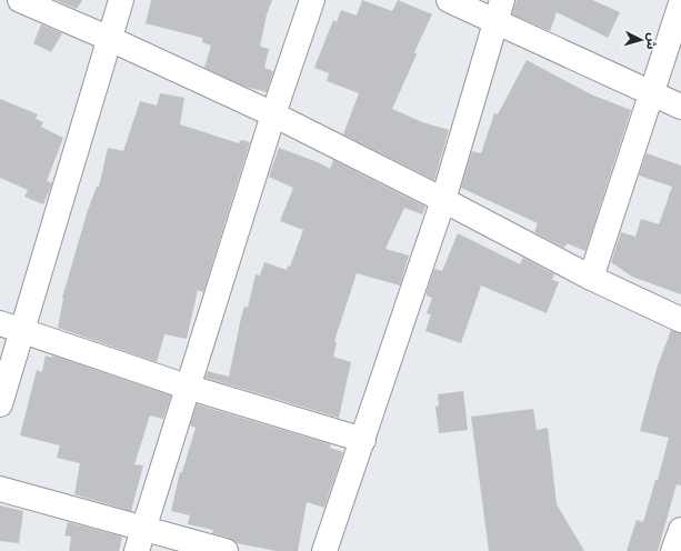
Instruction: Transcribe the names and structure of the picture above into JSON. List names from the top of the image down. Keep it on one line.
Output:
{"north":"right"}
